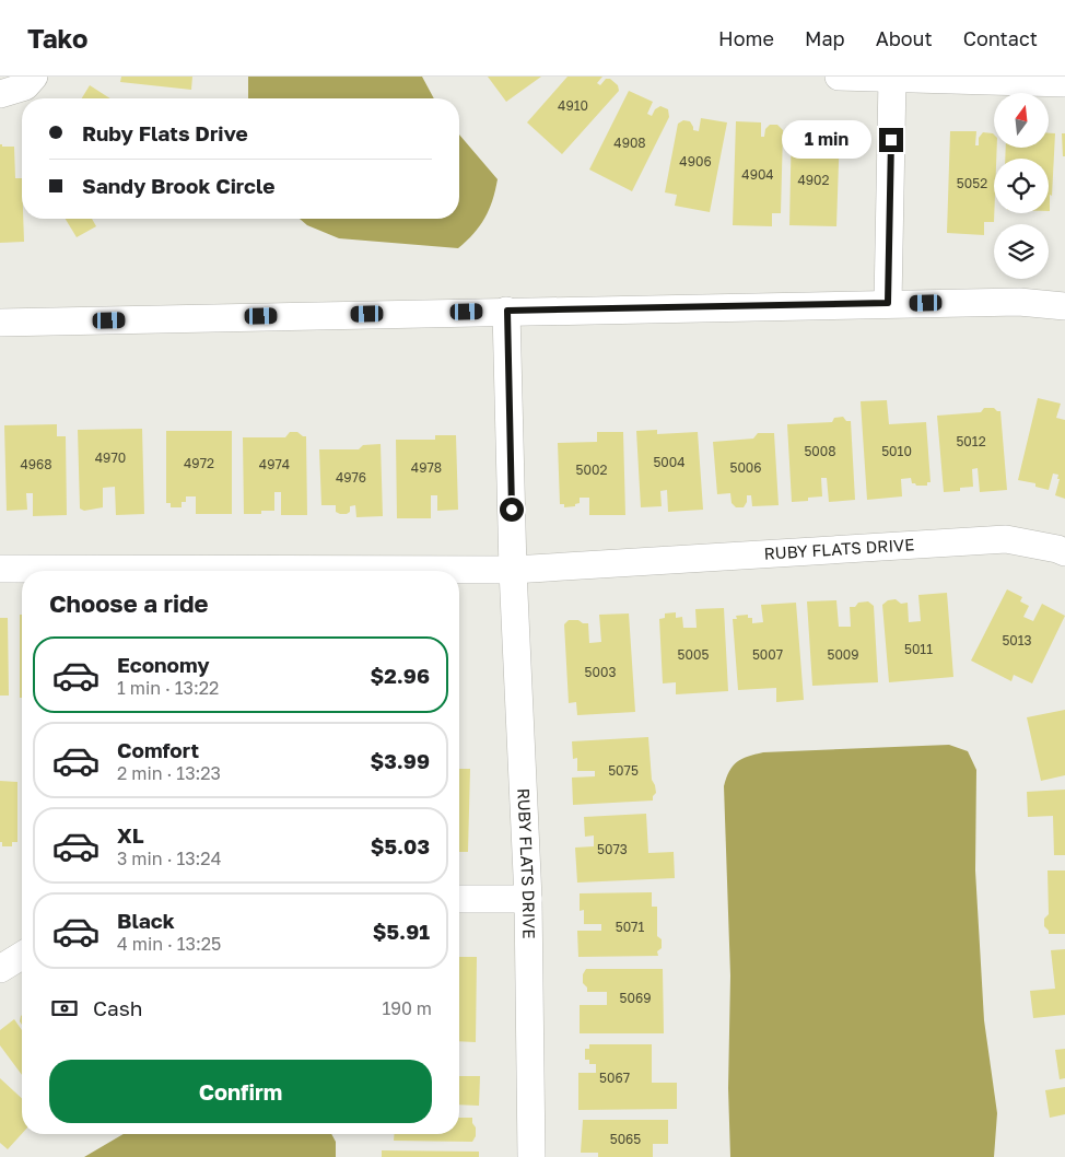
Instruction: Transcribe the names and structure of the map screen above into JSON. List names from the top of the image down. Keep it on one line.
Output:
{"streets":{"street":["RUBY FLATS DRIVE"]},"house_numbers":["4910","4908","4906","4904","4902","5052","5012","5008","5010","4970","5004","4972","4968","4974","4978","5006","5002","4976","5013","5011","5005","5007","5009","5003","5075","5073","5071","5069","5067","5065"],"north":"top","page":{"header":"Tako","nav":["Home","Map","About","Contact"],"banner":["Ruby Flats Drive","Sandy Brook Circle"],"bubble":"1 min","heading":"Choose a ride","list":[{"name":"Economy","note":"1 min · 13:22","value":"$2.96"},{"name":"Comfort","note":"2 min · 13:23","value":"$3.99"},{"name":"XL","note":"3 min · 13:24","value":"$5.03"},{"name":"Black","note":"4 min · 13:25","value":"$5.91"}],"pay":["Cash","190 m"],"buttons":"Confirm"}}
